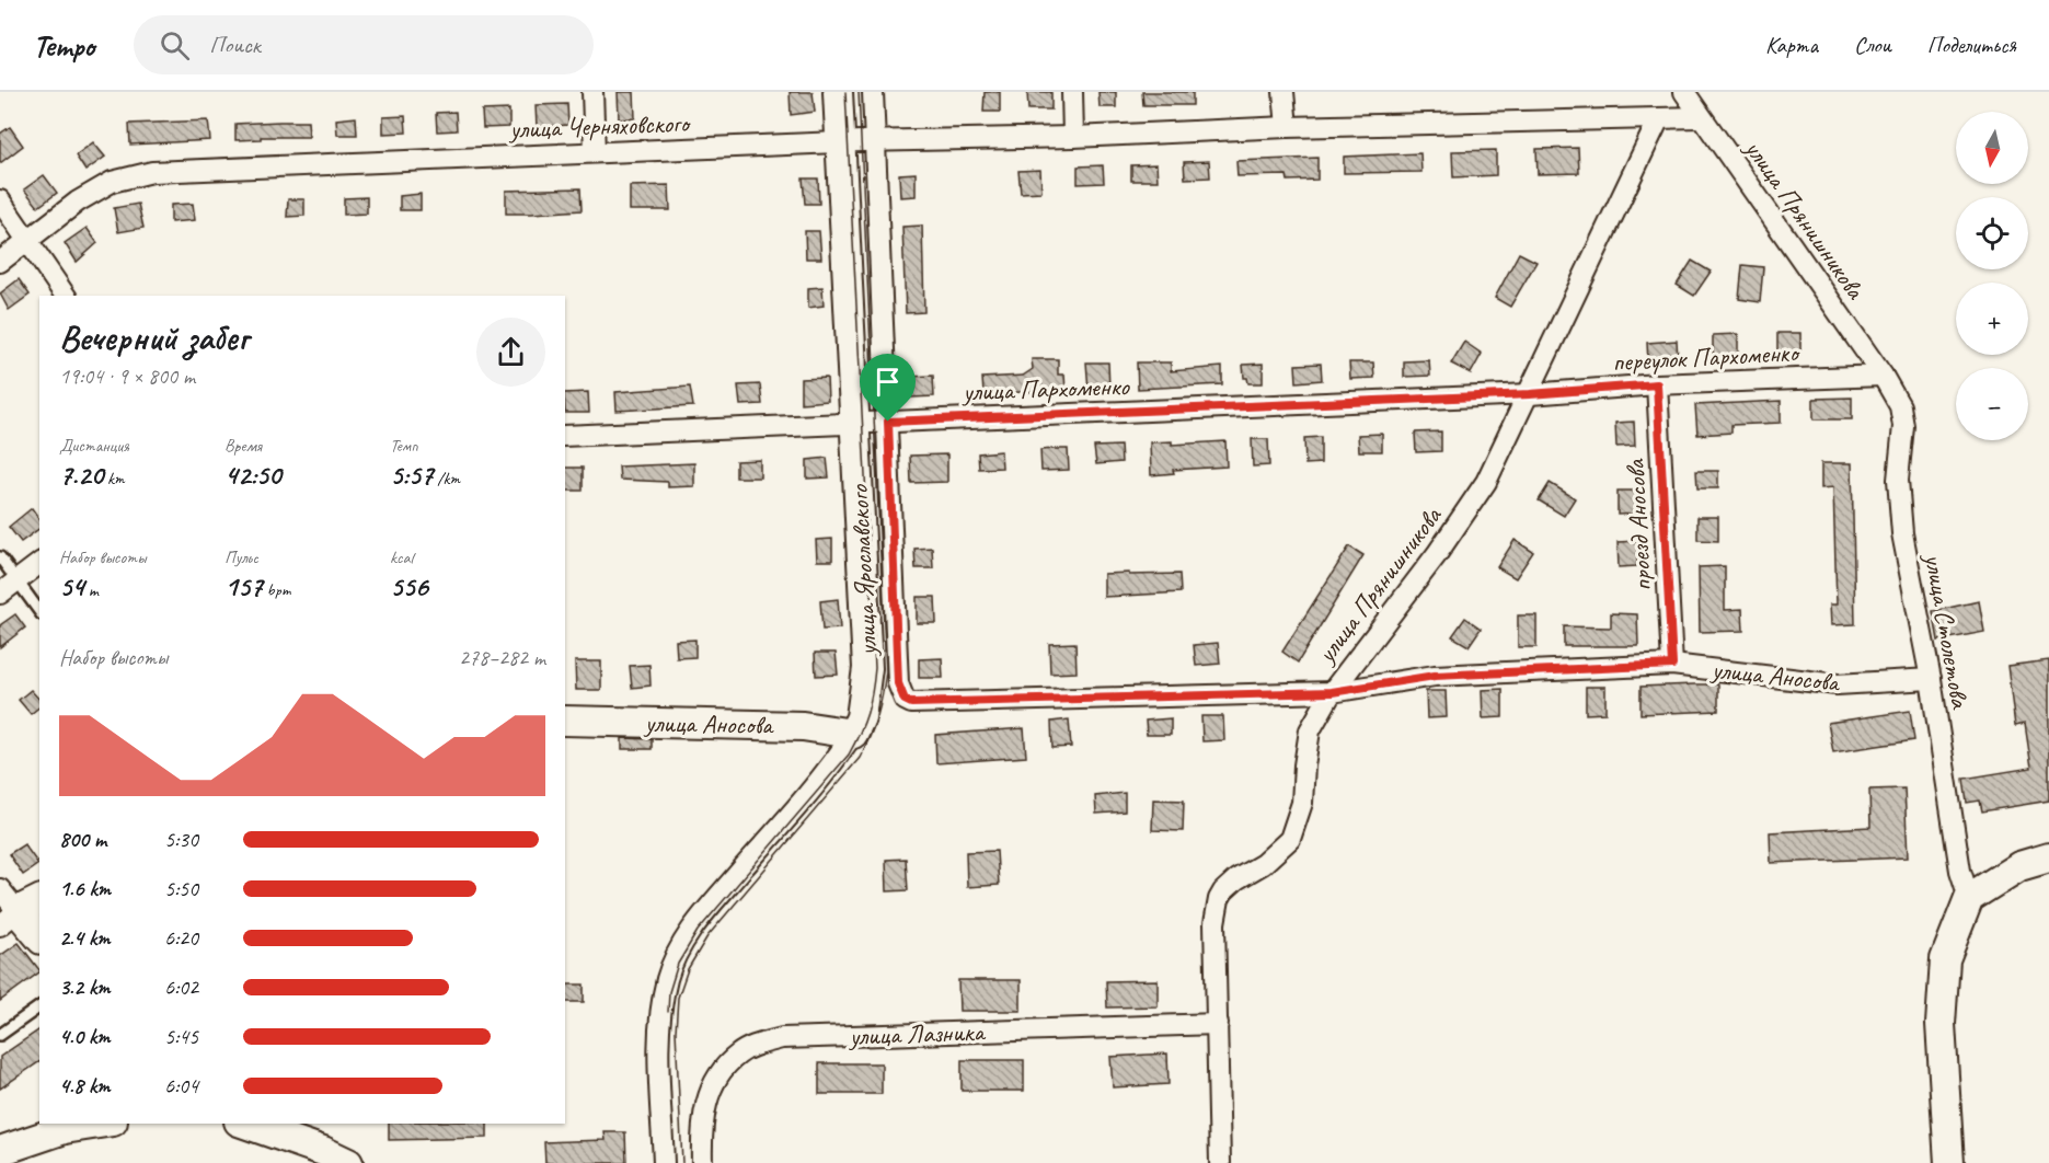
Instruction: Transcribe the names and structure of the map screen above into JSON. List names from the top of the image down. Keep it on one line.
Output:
{"streets":{"street":["улица Черняховского","улица Прянишникова","переулок Пархоменко","улица Пархоменко","проезд Аносова","улица Ярославского","улица Столетова","улица Аносова","улица Лазника"]},"crossings":[["улица Черняховского","улица Прянишникова"],["улица Черняховского","улица Ярославского"],["улица Прянишникова","переулок Пархоменко"],["улица Прянишникова","улица Пархоменко"],["улица Прянишникова","улица Столетова"],["улица Прянишникова","улица Аносова"],["улица Прянишникова","улица Лазника"],["переулок Пархоменко","улица Пархоменко"],["переулок Пархоменко","проезд Аносова"],["переулок Пархоменко","улица Столетова"],["улица Пархоменко","улица Ярославского"],["улица Пархоменко","улица Аносова"],["проезд Аносова","улица Аносова"],["улица Ярославского","улица Аносова"],["улица Столетова","улица Аносова"]],"north":"bottom","page":{"header":"Tempo","search":"Поиск","nav":["Карта","Слои","Поделиться"],"map_buttons":["+","−"],"heading":["Вечерний забег","19:04 · 9 × 800 m"],"stats":[["Дистанция","7.20 km"],["Время","42:50"],["Темп","5:57 /km"],["Набор высоты","54 m"],["Пульс","157 bpm"],["kcal","556"]],"chart":["Набор высоты","278–282 m"],"list":[{"name":"800 m","note":"5:30"},{"name":"1.6 km","note":"5:50"},{"name":"2.4 km","note":"6:20"},{"name":"3.2 km","note":"6:02"},{"name":"4.0 km","note":"5:45"},{"name":"4.8 km","note":"6:04"}]}}
